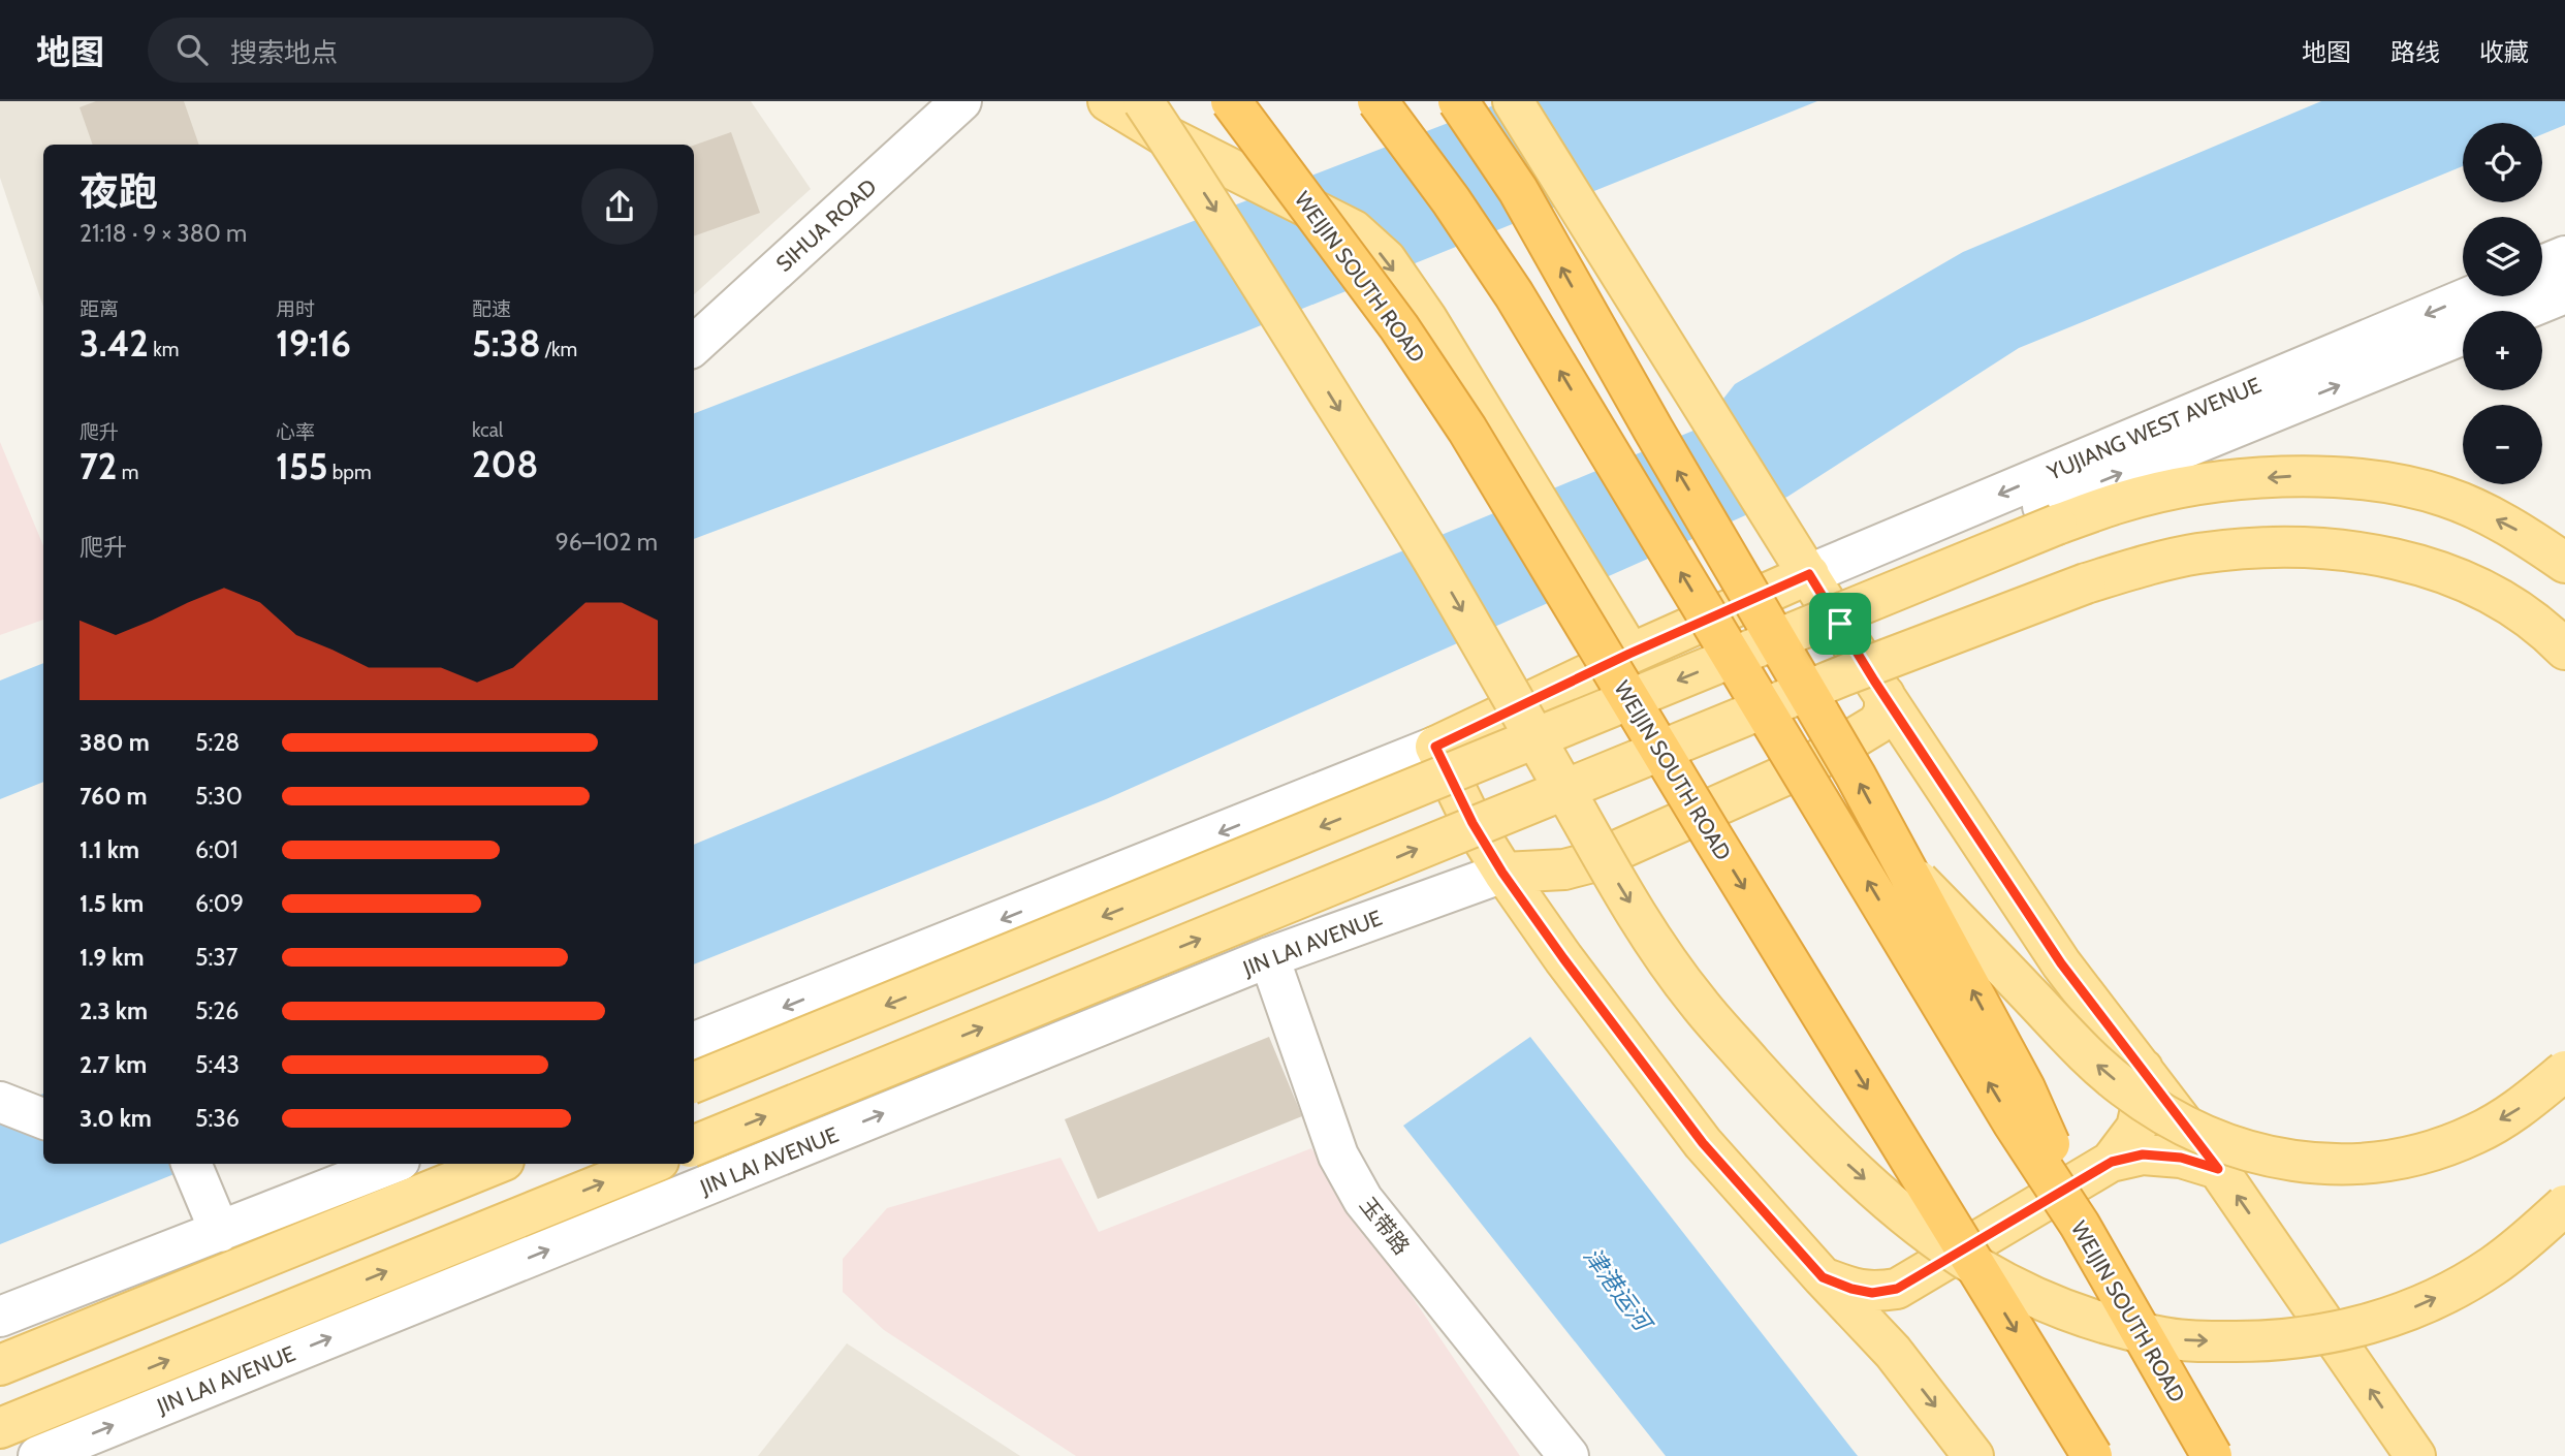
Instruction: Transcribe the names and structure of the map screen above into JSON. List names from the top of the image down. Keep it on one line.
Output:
{"streets":{"highway":["WEIJIN SOUTH ROAD"],"street":["SIHUA ROAD","YUJIANG WEST AVENUE","JIN LAI AVENUE","玉带路"]},"crossings":[["JIN LAI AVENUE","玉带路"]],"water":["津港运河"],"page":{"header":"地图","search":"搜索地点","nav":["地图","路线","收藏"],"map_buttons":["+","−"],"heading":["夜跑","21:18 · 9 × 380 m"],"stats":[["距离","3.42 km"],["用时","19:16"],["配速","5:38 /km"],["爬升","72 m"],["心率","155 bpm"],["kcal","208"]],"chart":["爬升","96–102 m"],"list":[{"name":"380 m","note":"5:28"},{"name":"760 m","note":"5:30"},{"name":"1.1 km","note":"6:01"},{"name":"1.5 km","note":"6:09"},{"name":"1.9 km","note":"5:37"},{"name":"2.3 km","note":"5:26"},{"name":"2.7 km","note":"5:43"},{"name":"3.0 km","note":"5:36"}]}}
